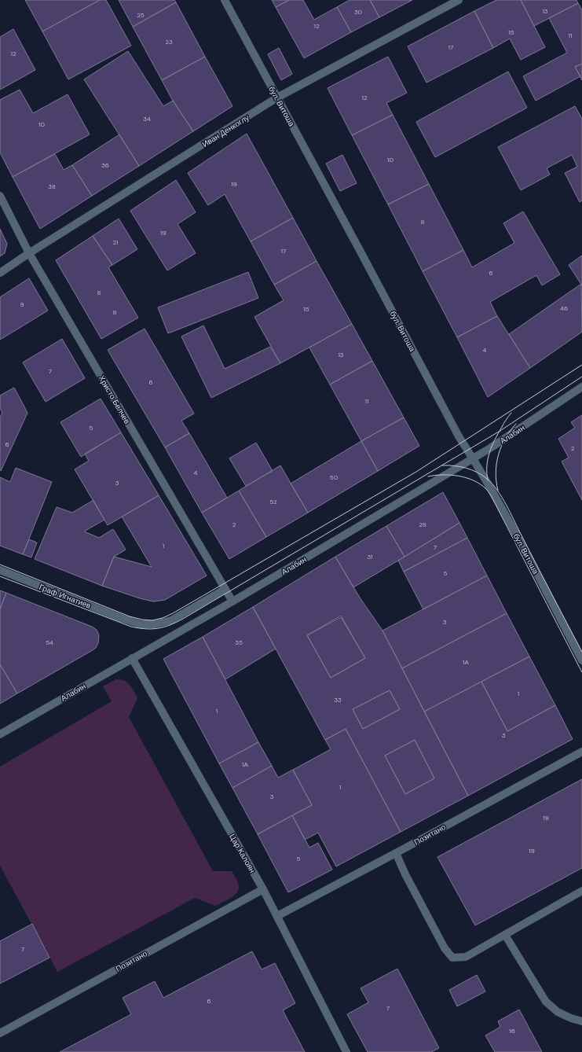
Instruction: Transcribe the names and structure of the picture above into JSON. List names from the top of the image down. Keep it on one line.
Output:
{"streets":{"street":["бул. Витоша","Иван Денкоглу","Христо Белчев","Алабин","Граф Игнатиев","Позитано","Цар Калоян"]},"crossings":[["бул. Витоша","Иван Денкоглу"],["бул. Витоша","Алабин"],["Иван Денкоглу","Христо Белчев"],["Христо Белчев","Алабин"],["Христо Белчев","Граф Игнатиев"],["Алабин","Цар Калоян"],["Позитано","Цар Калоян"]],"house_numbers":["13","30","25","12","15","11","23","17","12","12","34","10","10","36","19","38","8","19","21","17","6","8","9","46","15","8","4","13","7","6","11","5","6","2","4","50","3","52","2","29","1","7","31","5","3","54","35","1А","1","33","1","3","1А","1","3","19","19","5","7","6","7","16"]}
